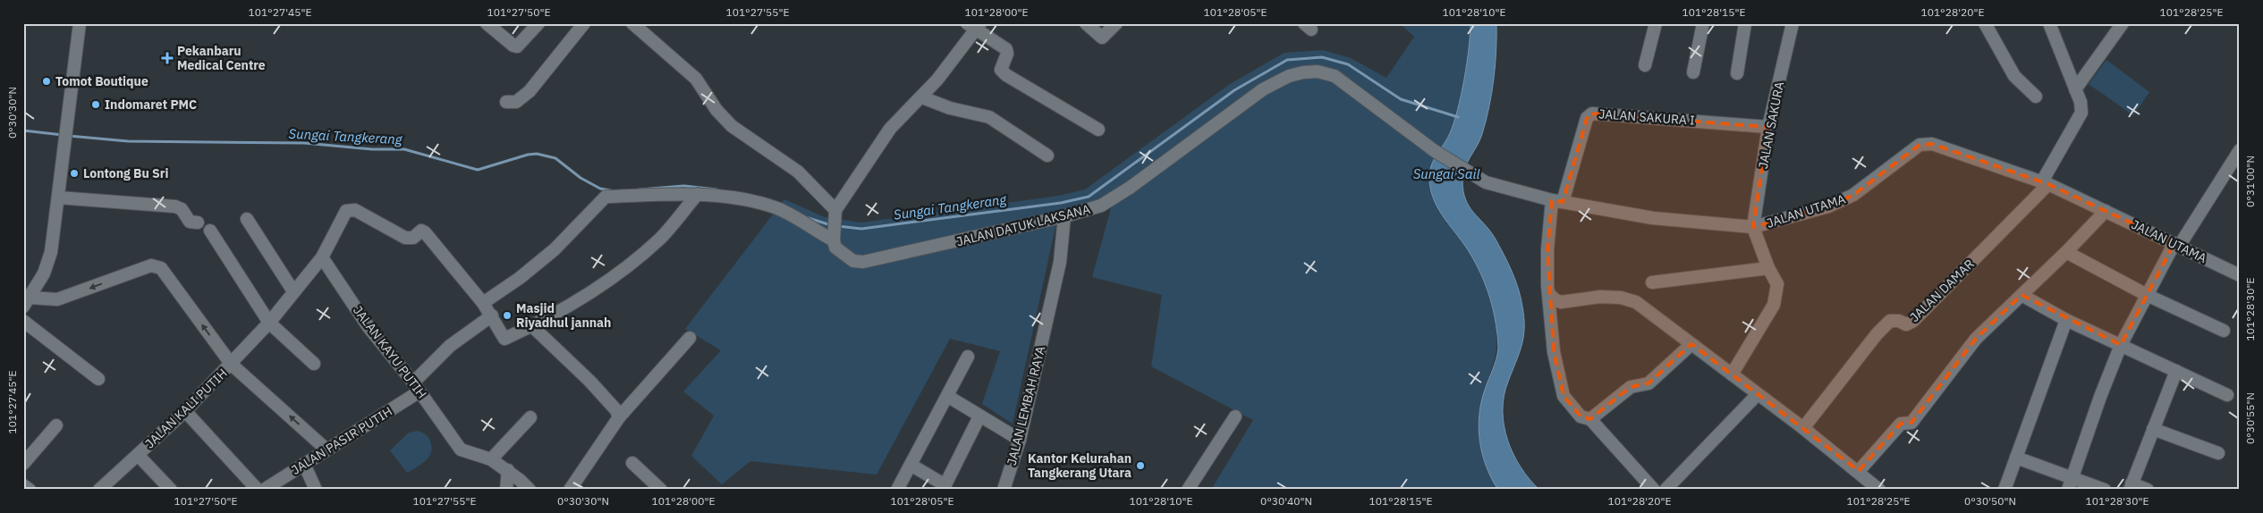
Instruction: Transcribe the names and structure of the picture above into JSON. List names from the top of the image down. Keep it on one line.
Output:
{"streets":{"street":["JALAN SAKURA I","JALAN SAKURA","JALAN UTAMA","JALAN DATUK LAKSANA","JALAN DAMAR","JALAN KAYU PUTIH","JALAN LEMBAH RAYA","JALAN KALI PUTIH","JALAN PASIR PUTIH"]},"crossings":[["JALAN SAKURA I","JALAN SAKURA"],["JALAN SAKURA I","JALAN UTAMA"],["JALAN SAKURA","JALAN UTAMA"],["JALAN UTAMA","JALAN DATUK LAKSANA"],["JALAN UTAMA","JALAN DAMAR"],["JALAN DATUK LAKSANA","JALAN LEMBAH RAYA"],["JALAN KAYU PUTIH","JALAN PASIR PUTIH"]],"water":["Sungai Tangkerang","Sungai Sail"],"places":{"health":["Pekanbaru Medical Centre"],"other":["Tomot Boutique","Indomaret PMC","Lontong Bu Sri","Masjid Riyadhul jannah","Kantor Kelurahan Tangkerang Utara"]},"coordinates":["101°27'45\"E","101°27'50\"E","101°27'55\"E","101°28'00\"E","101°28'05\"E","101°28'10\"E","101°28'15\"E","101°28'20\"E","101°28'25\"E","0°30'30\"N","0°31'00\"N","101°28'30\"E","0°30'55\"N","0°30'40\"N","0°30'50\"N"]}
